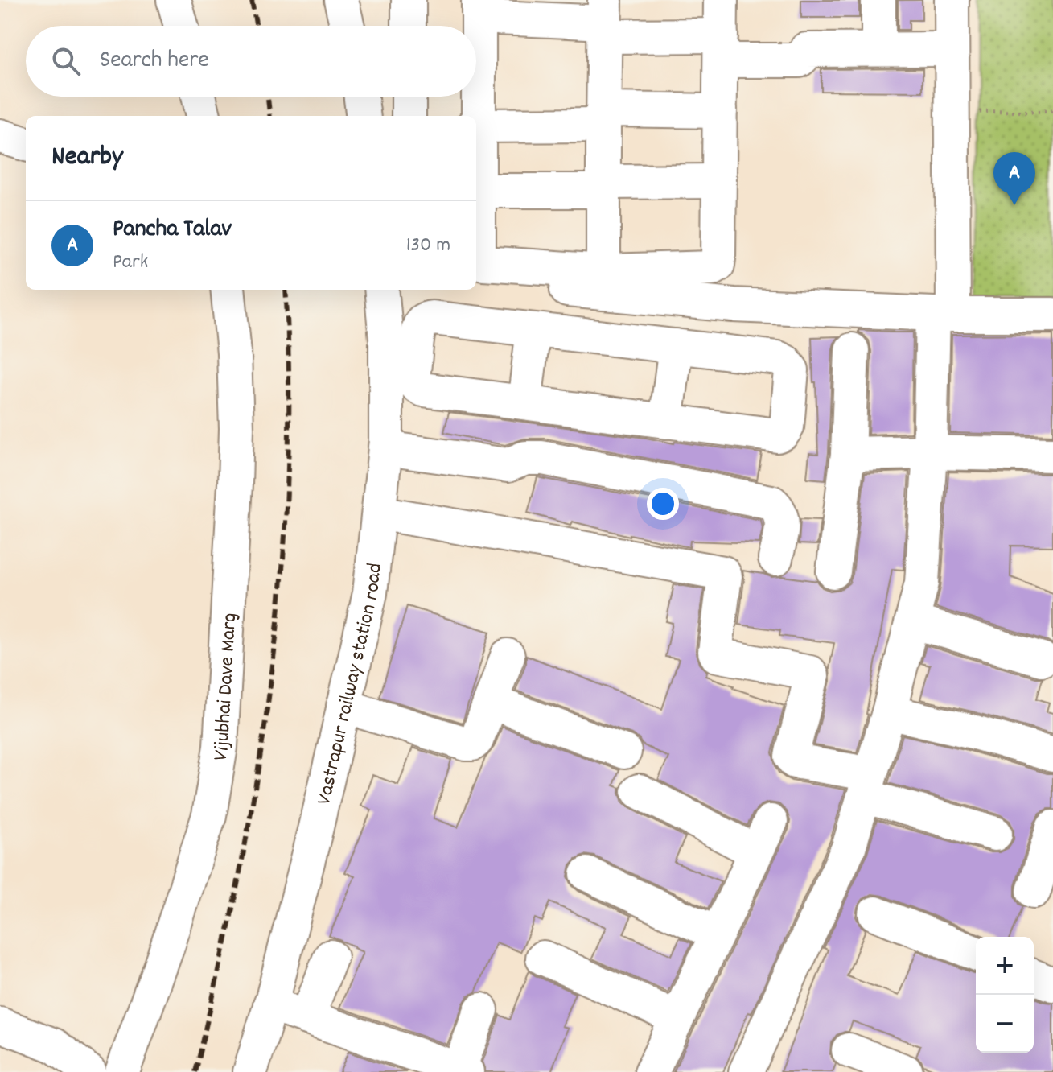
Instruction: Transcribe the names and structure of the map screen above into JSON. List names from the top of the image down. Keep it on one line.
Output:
{"streets":{"street":["Vastrapur railway station road","Vijubhai Dave Marg"]},"page":{"search":"Search here","heading":"Nearby","pins":"A","list":[{"mark":"A","name":"Pancha Talav","note":"Park","value":"130 m"}],"map_buttons":["+","−"]}}
